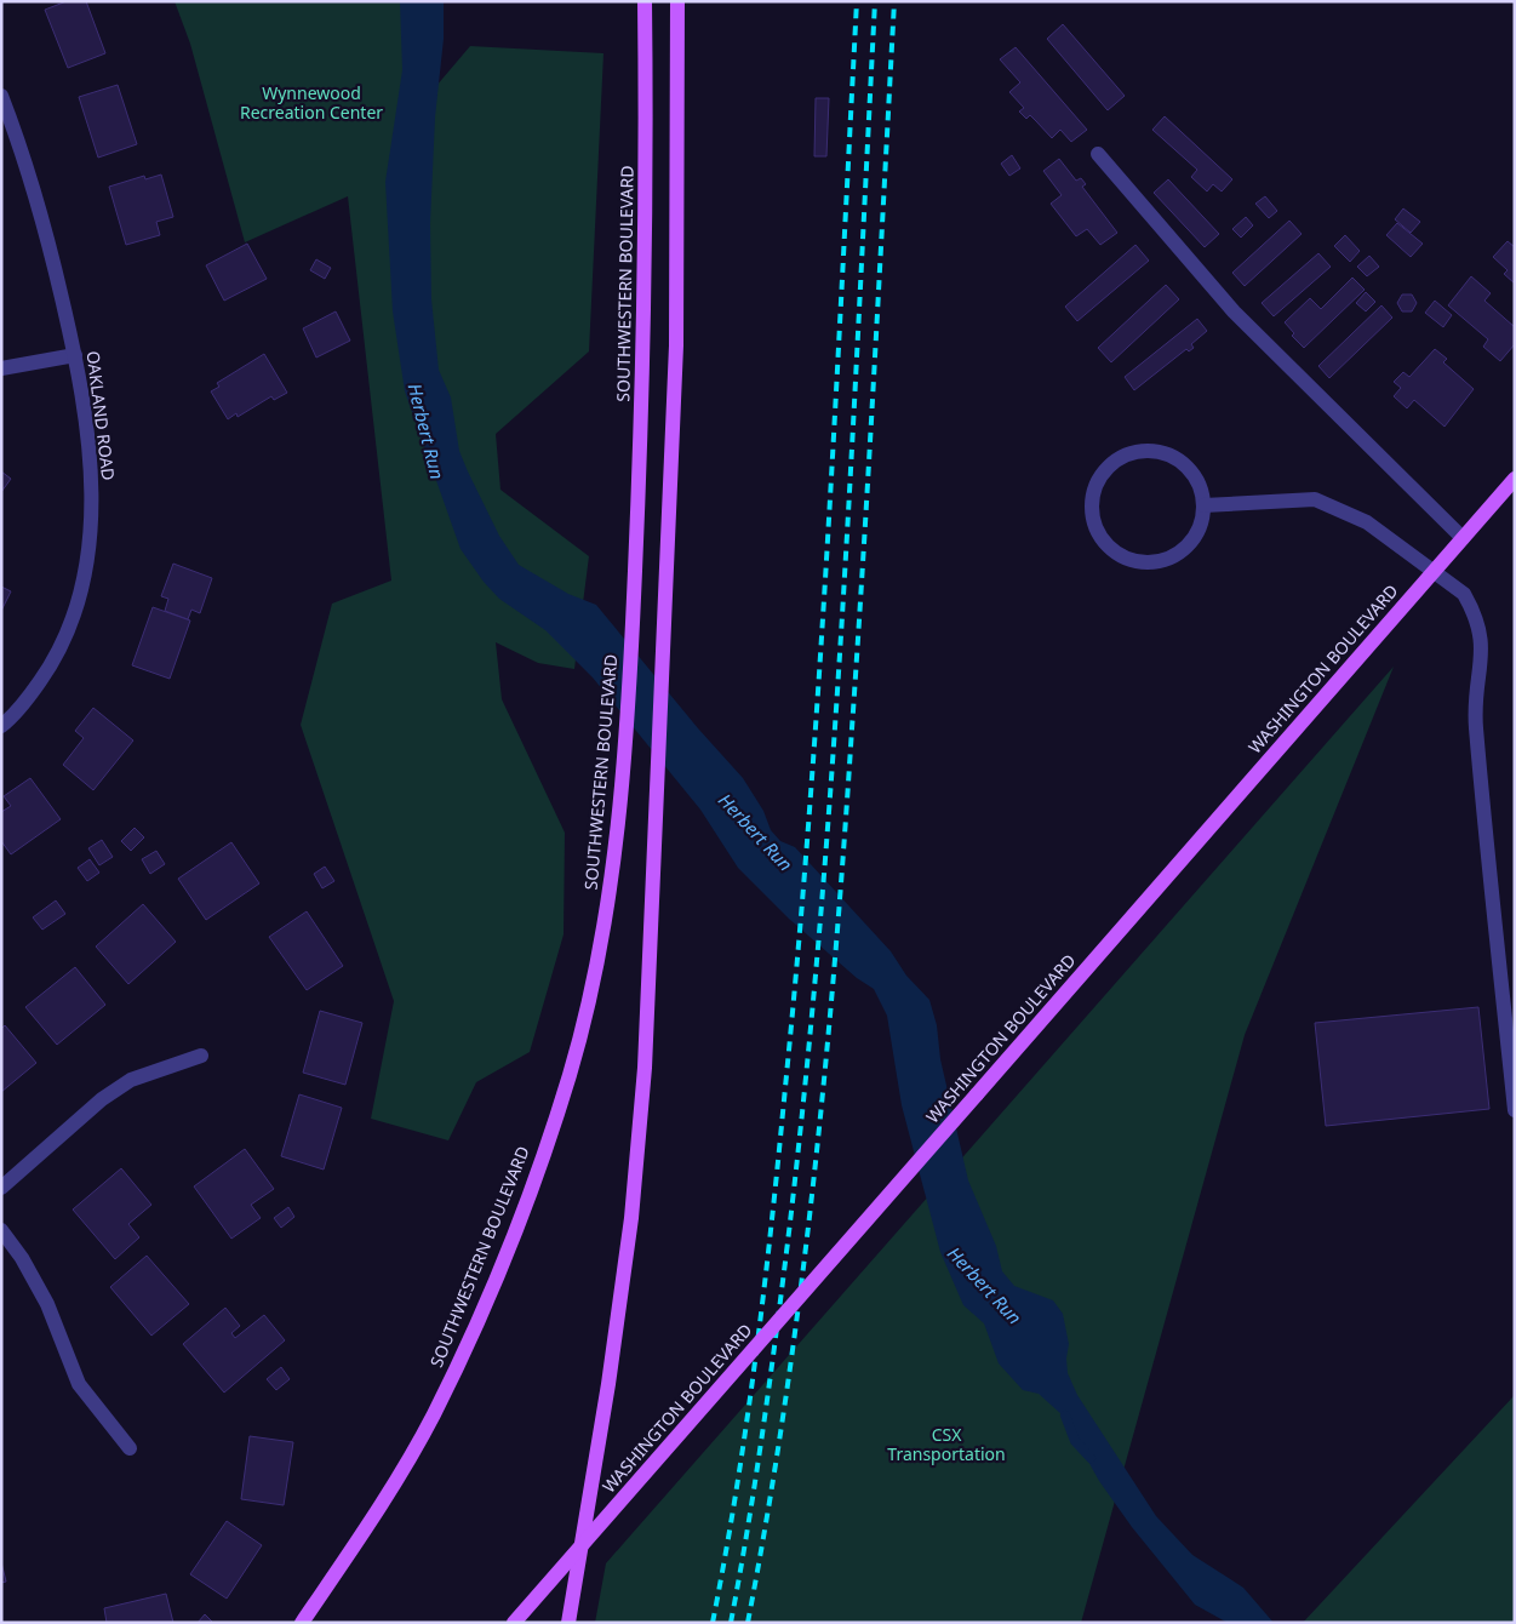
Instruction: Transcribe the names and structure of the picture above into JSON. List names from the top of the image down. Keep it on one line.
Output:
{"streets":{"main road":["SOUTHWESTERN BOULEVARD","WASHINGTON BOULEVARD"],"street":["OAKLAND ROAD"]},"water":["Herbert Run"],"parks":["Wynnewood Recreation Center","CSX Transportation"]}
